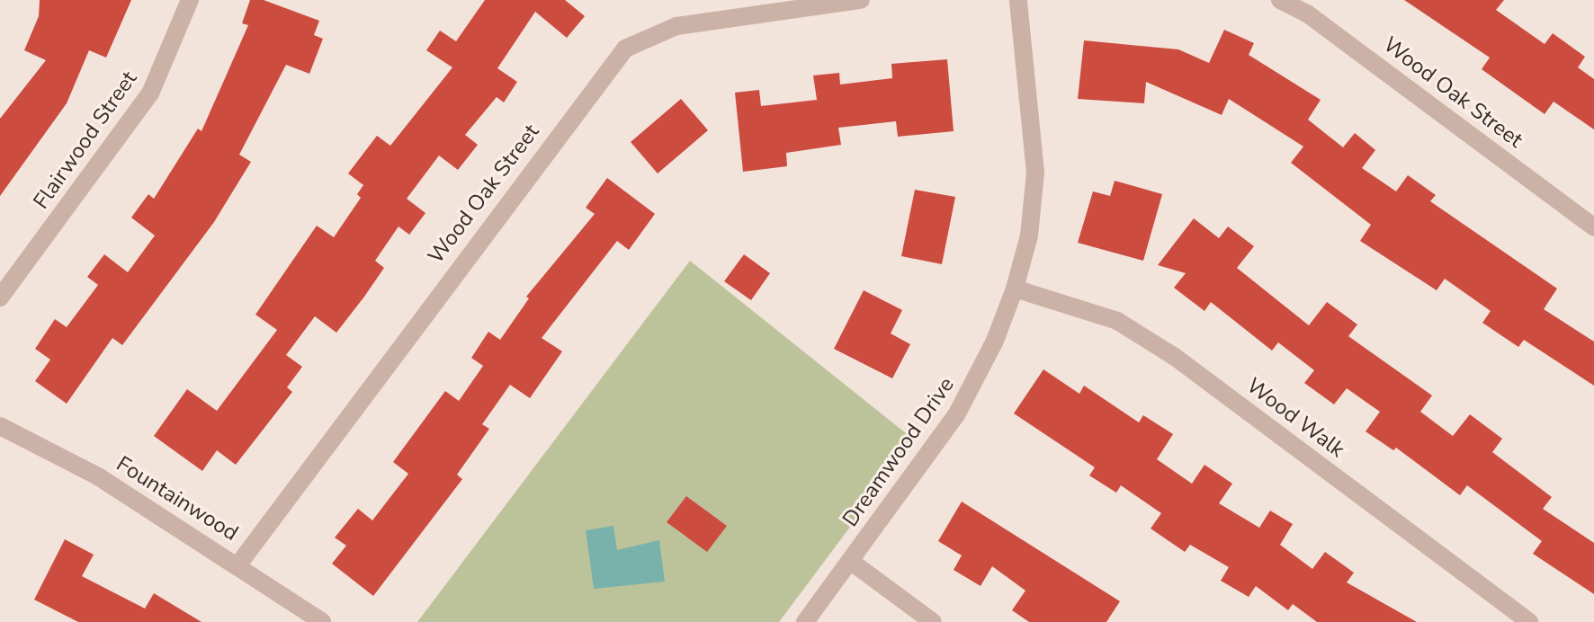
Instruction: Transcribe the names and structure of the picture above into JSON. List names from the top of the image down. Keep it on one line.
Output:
{"streets":{"street":["Wood Oak Street","Flairwood Street","Wood Walk","Dreamwood Drive","Fountainwood"]},"crossings":[["Wood Oak Street","Fountainwood"],["Wood Walk","Dreamwood Drive"]]}
